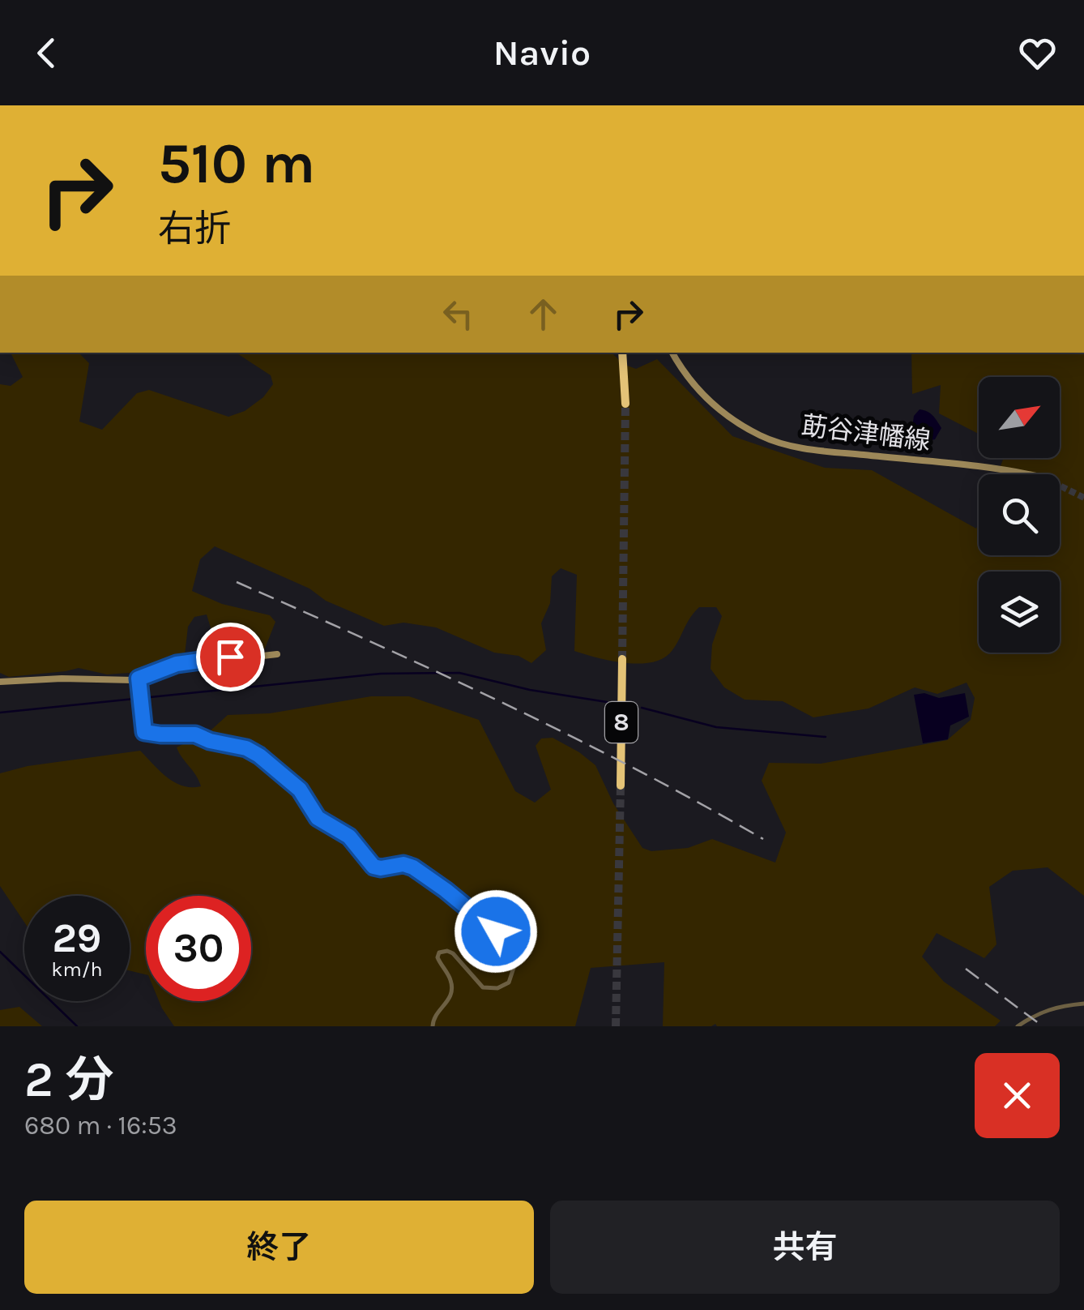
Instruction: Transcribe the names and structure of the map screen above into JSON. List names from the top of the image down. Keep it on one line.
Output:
{"streets":{"highway":["8"],"main road":["莇谷津幡線"]},"north":"top right","page":{"header":"Navio","turn":["510 m","右折"],"speed":"29 km/h","limit":"30","heading":["2 分","680 m · 16:53"],"buttons":["終了","共有"]}}
